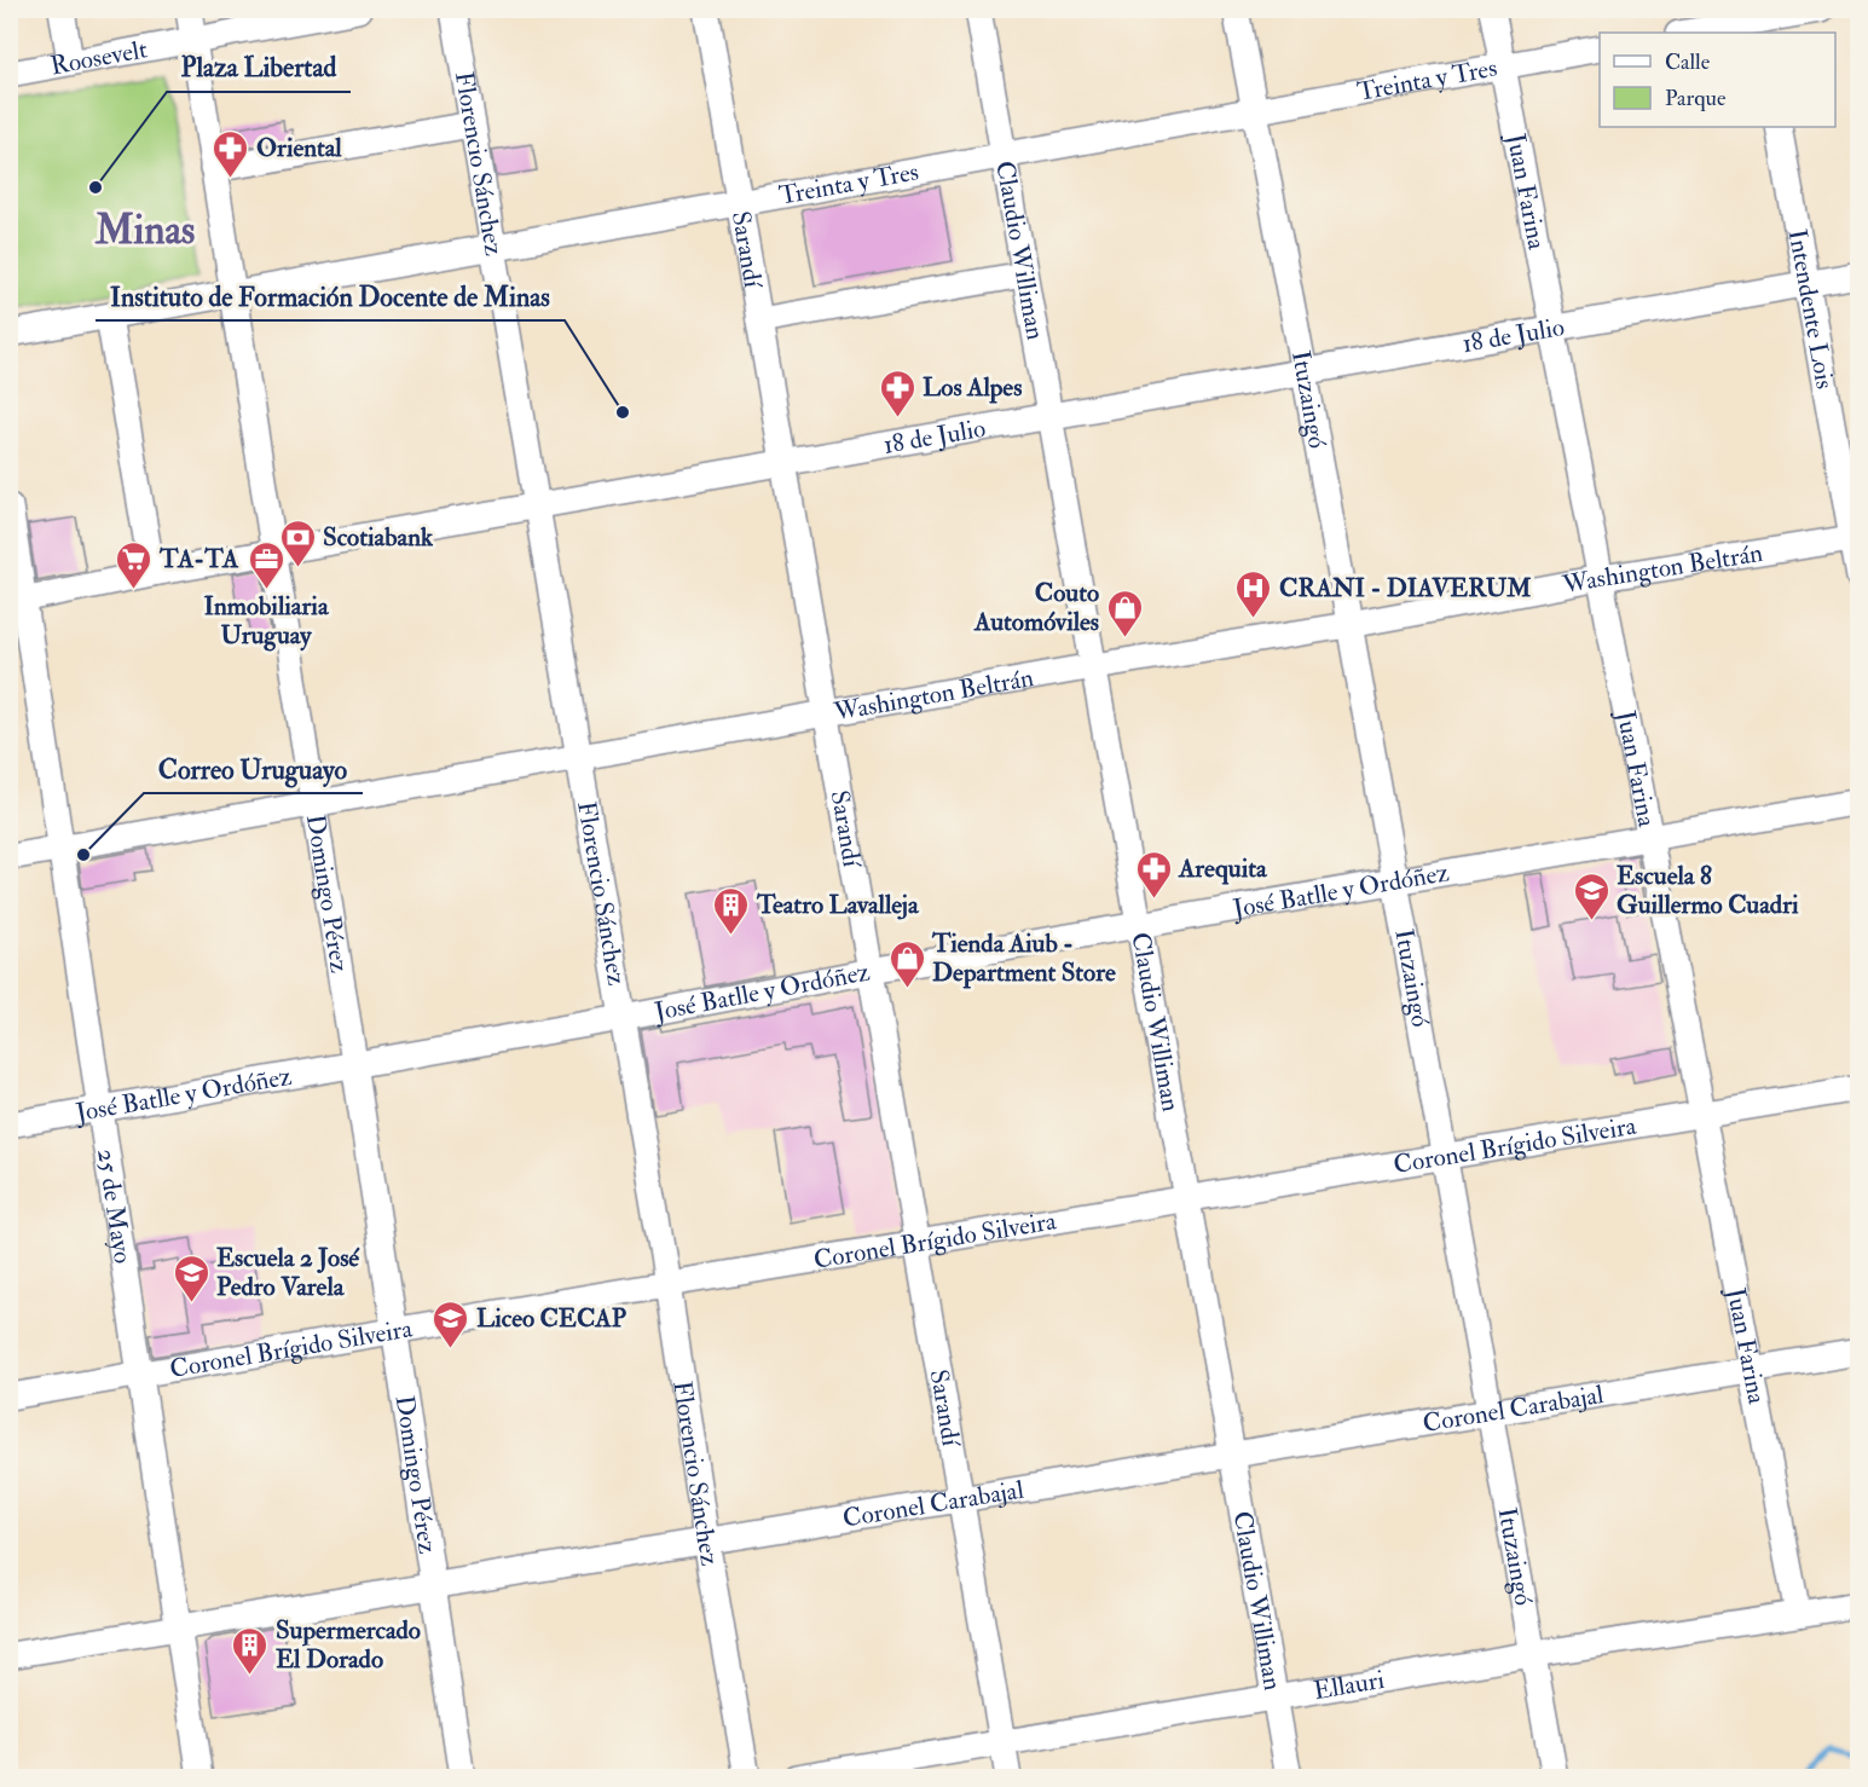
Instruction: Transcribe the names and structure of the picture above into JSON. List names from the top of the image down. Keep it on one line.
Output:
{"streets":{"street":["Roosevelt","Treinta y Tres","Florencio Sánchez","Juan Farina","Sarandí","Claudio Williman","Intendente Lois","18 de Julio","Ituzaingó","Washington Beltrán","José Batlle y Ordóñez","Domingo Pérez","Coronel Brígido Silveira","25 de Mayo","Coronel Carabajal","Ellauri"]},"crossings":[["Roosevelt","Domingo Pérez"],["Treinta y Tres","Florencio Sánchez"],["Treinta y Tres","Juan Farina"],["Treinta y Tres","Sarandí"],["Treinta y Tres","Claudio Williman"],["Treinta y Tres","Ituzaingó"],["Treinta y Tres","Domingo Pérez"],["Florencio Sánchez","18 de Julio"],["Florencio Sánchez","Washington Beltrán"],["Florencio Sánchez","José Batlle y Ordóñez"],["Florencio Sánchez","Coronel Brígido Silveira"],["Florencio Sánchez","Coronel Carabajal"],["Juan Farina","18 de Julio"],["Juan Farina","Washington Beltrán"],["Juan Farina","José Batlle y Ordóñez"],["Juan Farina","Coronel Brígido Silveira"],["Juan Farina","Coronel Carabajal"],["Juan Farina","Ellauri"],["Sarandí","18 de Julio"],["Sarandí","Washington Beltrán"],["Sarandí","José Batlle y Ordóñez"],["Sarandí","Coronel Brígido Silveira"],["Sarandí","Coronel Carabajal"],["Sarandí","Ellauri"],["Claudio Williman","18 de Julio"],["Claudio Williman","Washington Beltrán"],["Claudio Williman","José Batlle y Ordóñez"],["Claudio Williman","Coronel Brígido Silveira"],["Claudio Williman","Coronel Carabajal"],["Claudio Williman","Ellauri"],["Intendente Lois","18 de Julio"],["Intendente Lois","Washington Beltrán"],["18 de Julio","Ituzaingó"],["18 de Julio","Domingo Pérez"],["18 de Julio","25 de Mayo"],["Ituzaingó","Washington Beltrán"],["Ituzaingó","José Batlle y Ordóñez"],["Ituzaingó","Coronel Brígido Silveira"],["Ituzaingó","Coronel Carabajal"],["Ituzaingó","Ellauri"],["Washington Beltrán","Domingo Pérez"],["Washington Beltrán","25 de Mayo"],["José Batlle y Ordóñez","Domingo Pérez"],["José Batlle y Ordóñez","25 de Mayo"],["Domingo Pérez","Coronel Brígido Silveira"],["Domingo Pérez","Coronel Carabajal"],["Coronel Brígido Silveira","25 de Mayo"],["25 de Mayo","Coronel Carabajal"]],"districts":["Minas"],"places":{"pharmacy":["Oriental","Los Alpes","Arequita"],"other":["Plaza Libertad","Instituto de Formación Docente de Minas","Correo Uruguayo"],"bank":["Scotiabank"],"supermarket":["TA-TA"],"office":["Inmobiliaria Uruguay"],"hospital":["CRANI - DIAVERUM"],"shop":["Couto Automóviles","Tienda Aiub - Department Store"],"school or university":["Escuela 8 Guillermo Cuadri","Escuela 2 José Pedro Varela","Liceo CECAP"],"building":["Teatro Lavalleja","Supermercado El Dorado"]},"legend":["Calle","Parque"]}
